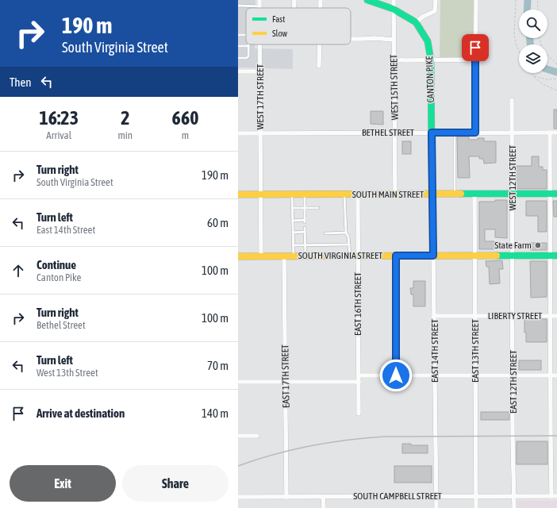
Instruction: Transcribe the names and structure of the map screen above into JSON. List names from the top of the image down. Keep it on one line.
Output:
{"streets":{"main road":["CANTON PIKE","SOUTH MAIN STREET","SOUTH VIRGINIA STREET","EAST 14TH STREET"],"street":["WEST 15TH STREET","WEST 17TH STREET","BETHEL STREET","WEST 12TH STREET","EAST 16TH STREET","LIBERTY STREET","EAST 13TH STREET","EAST 17TH STREET","EAST 12TH STREET","SOUTH CAMPBELL STREET"]},"crossings":[["CANTON PIKE","WEST 15TH STREET"],["CANTON PIKE","BETHEL STREET"],["CANTON PIKE","SOUTH MAIN STREET"],["CANTON PIKE","EAST 14TH STREET"],["WEST 15TH STREET","BETHEL STREET"],["WEST 15TH STREET","SOUTH MAIN STREET"],["WEST 17TH STREET","BETHEL STREET"],["WEST 17TH STREET","SOUTH MAIN STREET"],["BETHEL STREET","WEST 12TH STREET"],["WEST 12TH STREET","SOUTH MAIN STREET"],["WEST 12TH STREET","SOUTH VIRGINIA STREET"],["WEST 12TH STREET","EAST 12TH STREET"],["SOUTH MAIN STREET","EAST 16TH STREET"],["SOUTH MAIN STREET","EAST 14TH STREET"],["SOUTH MAIN STREET","EAST 13TH STREET"],["SOUTH VIRGINIA STREET","EAST 16TH STREET"],["SOUTH VIRGINIA STREET","EAST 14TH STREET"],["SOUTH VIRGINIA STREET","EAST 13TH STREET"],["SOUTH VIRGINIA STREET","EAST 17TH STREET"],["SOUTH VIRGINIA STREET","EAST 12TH STREET"],["LIBERTY STREET","EAST 14TH STREET"],["LIBERTY STREET","EAST 13TH STREET"],["LIBERTY STREET","EAST 12TH STREET"],["EAST 14TH STREET","SOUTH CAMPBELL STREET"],["EAST 13TH STREET","SOUTH CAMPBELL STREET"],["EAST 17TH STREET","SOUTH CAMPBELL STREET"],["EAST 12TH STREET","SOUTH CAMPBELL STREET"]],"places":["State Farm"],"legend":["Fast","Slow"],"page":{"turn":["190 m","South Virginia Street"],"then":"Then","eta":["16:23","Arrival","2","min","660","m"],"list":[{"name":"Turn right","note":"South Virginia Street","value":"190 m"},{"name":"Turn left","note":"East 14th Street","value":"60 m"},{"name":"Continue","note":"Canton Pike","value":"100 m"},{"name":"Turn right","note":"Bethel Street","value":"100 m"},{"name":"Turn left","note":"West 13th Street","value":"70 m"},{"name":"Arrive at destination","value":"140 m"}],"buttons":["Exit","Share"]}}
